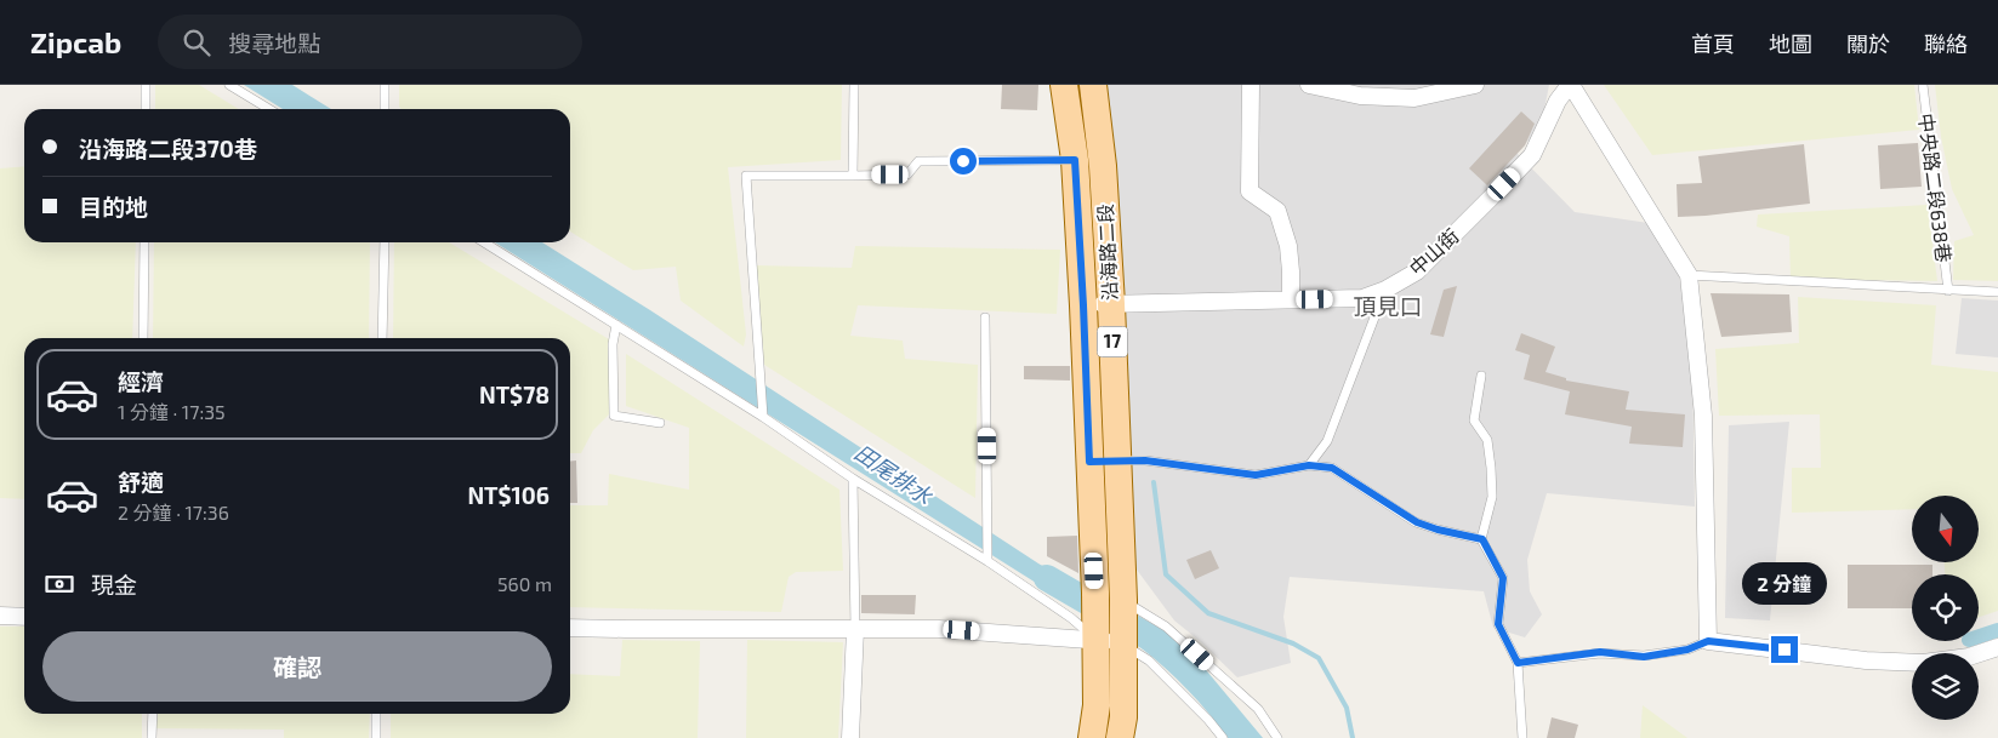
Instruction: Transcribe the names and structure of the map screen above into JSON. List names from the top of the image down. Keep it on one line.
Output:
{"streets":{"main road":["沿海路二段","17"],"street":["中山街"],"lane":["中央路二段638巷"]},"crossings":[["沿海路二段","中山街"],["沿海路二段","17"]],"districts":["頂見口"],"water":["田尾排水"],"north":"bottom","page":{"header":"Zipcab","search":"搜尋地點","nav":["首頁","地圖","關於","聯絡"],"banner":["沿海路二段370巷","目的地"],"list":[{"name":"經濟","note":"1 分鐘 · 17:35","value":"NT$78"},{"name":"舒適","note":"2 分鐘 · 17:36","value":"NT$106"}],"pay":["現金","560 m"],"bubble":"2 分鐘","buttons":"確認"}}
